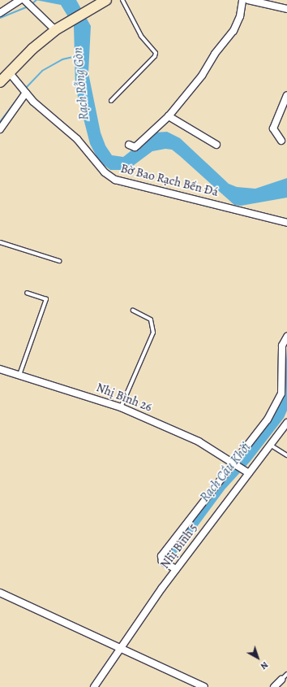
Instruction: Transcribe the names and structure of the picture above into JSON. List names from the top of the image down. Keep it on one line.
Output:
{"streets":{"street":["Bờ Bao Rạch Bến Đá","Nhị Bình 26","Nhị Bình 5"]},"crossings":[["Nhị Bình 26","Nhị Bình 5"]],"water":["Rạch Rỗng Gòn","Rạch Cầu Khởi"],"north":"bottom right"}
